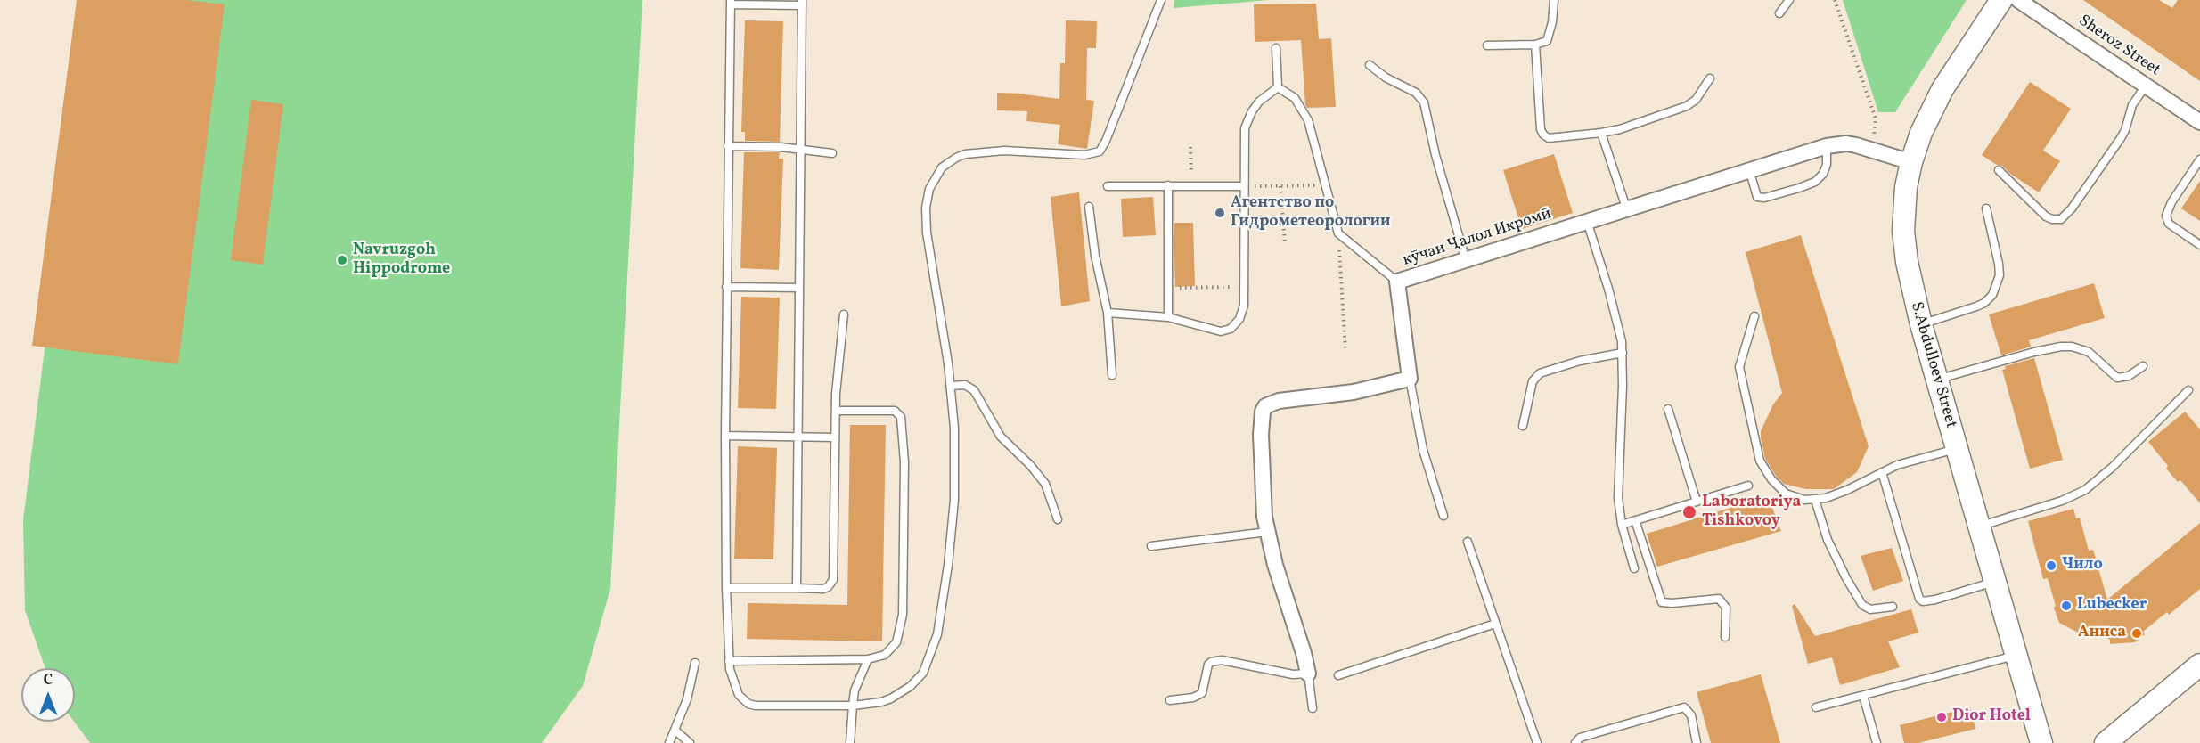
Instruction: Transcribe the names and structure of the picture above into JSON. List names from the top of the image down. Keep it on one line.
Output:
{"streets":{"street":["Sheroz Street","кӯчаи Ҷалол Икромӣ","S.Abdulloev Street"]},"crossings":[["кӯчаи Ҷалол Икромӣ","S.Abdulloev Street"]],"places":["Агентство по Гидрометеорологии","Navruzgoh Hippodrome","Laboratoriya Tishkovoy","Чило","Lubecker","Аниса","Dior Hotel"],"north":"top"}
